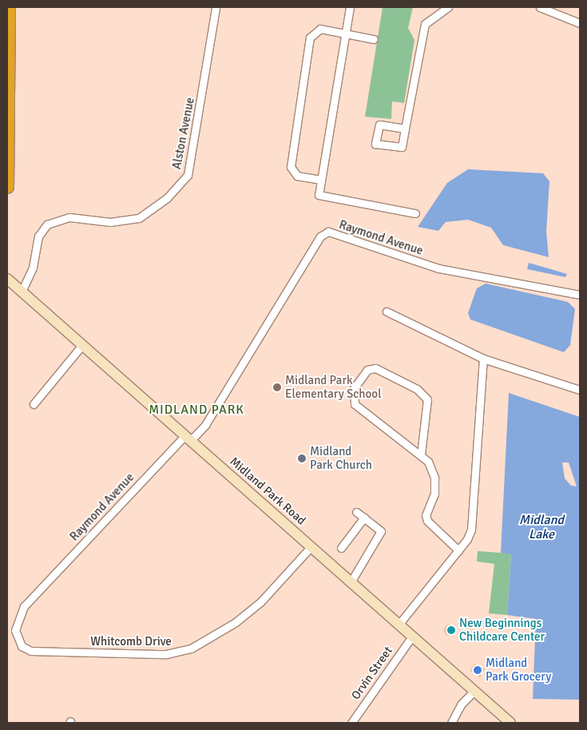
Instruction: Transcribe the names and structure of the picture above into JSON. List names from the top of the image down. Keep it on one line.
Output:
{"streets":{"street":["Alston Avenue","Raymond Avenue","Midland Park Road","Whitcomb Drive","Orvin Street"]},"crossings":[["Alston Avenue","Midland Park Road"],["Raymond Avenue","Midland Park Road"],["Raymond Avenue","Whitcomb Drive"],["Midland Park Road","Whitcomb Drive"],["Midland Park Road","Orvin Street"]],"districts":["MIDLAND PARK"],"water":["Midland Lake"],"places":["Midland Park Elementary School","Midland Park Church","New Beginnings Childcare Center","Midland Park Grocery"]}
